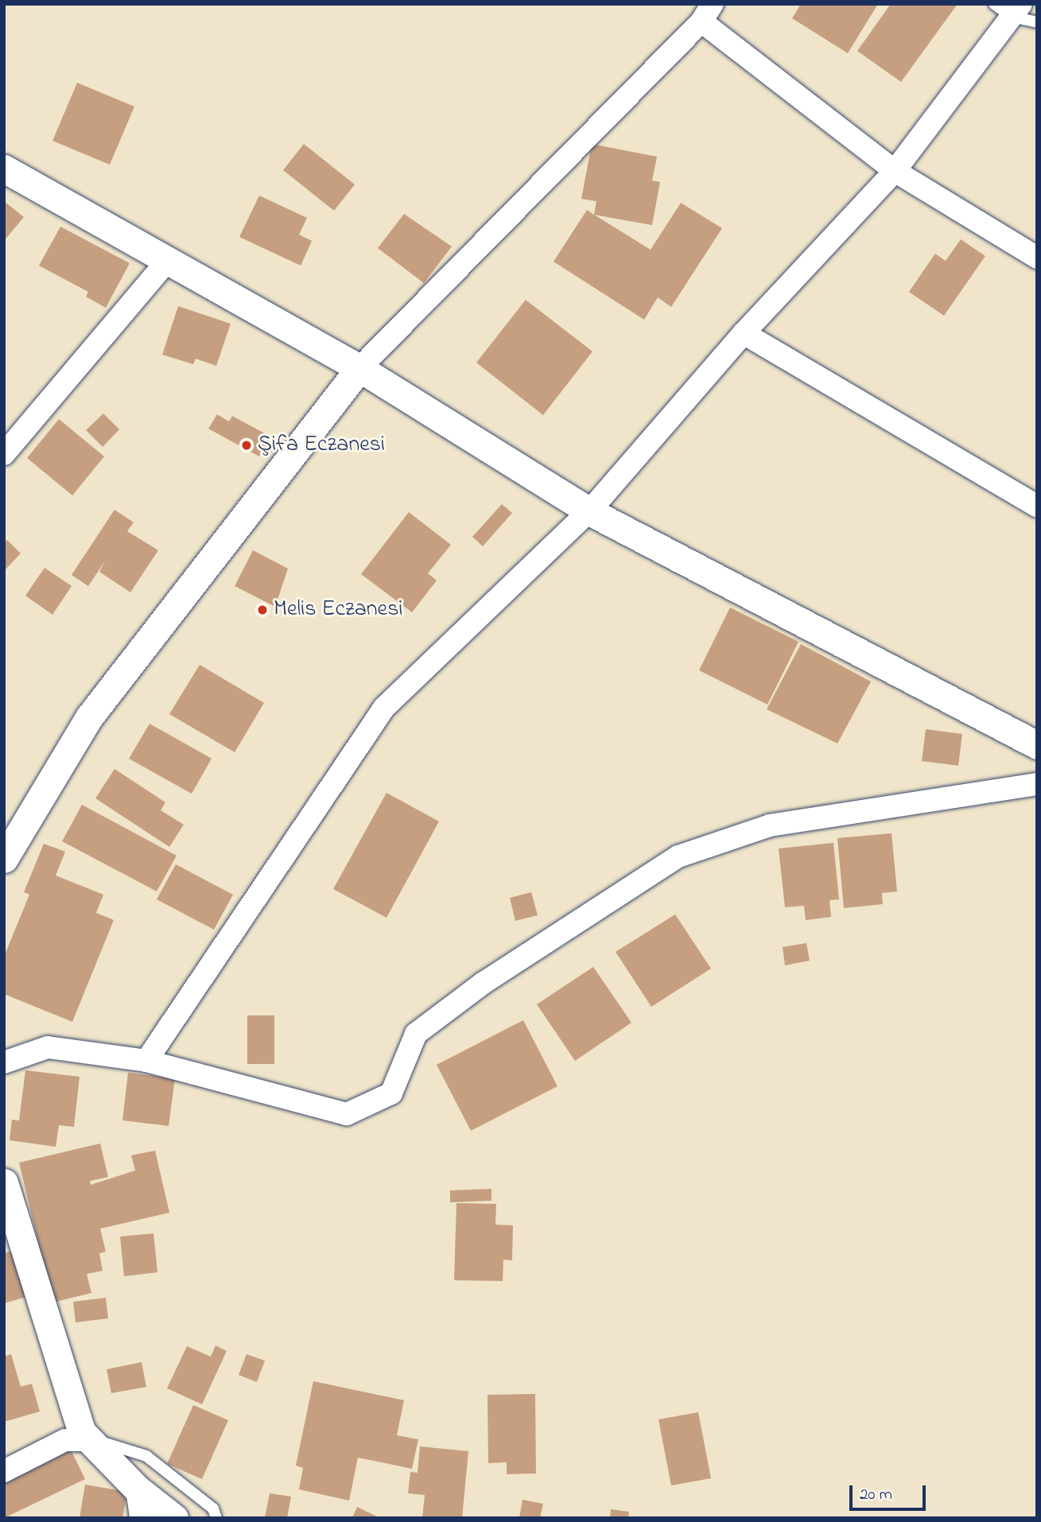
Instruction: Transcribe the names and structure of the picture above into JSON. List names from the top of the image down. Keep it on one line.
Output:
{"places":["Şifa Eczanesi","Melis Eczanesi"],"scale_bar":"20 m"}
